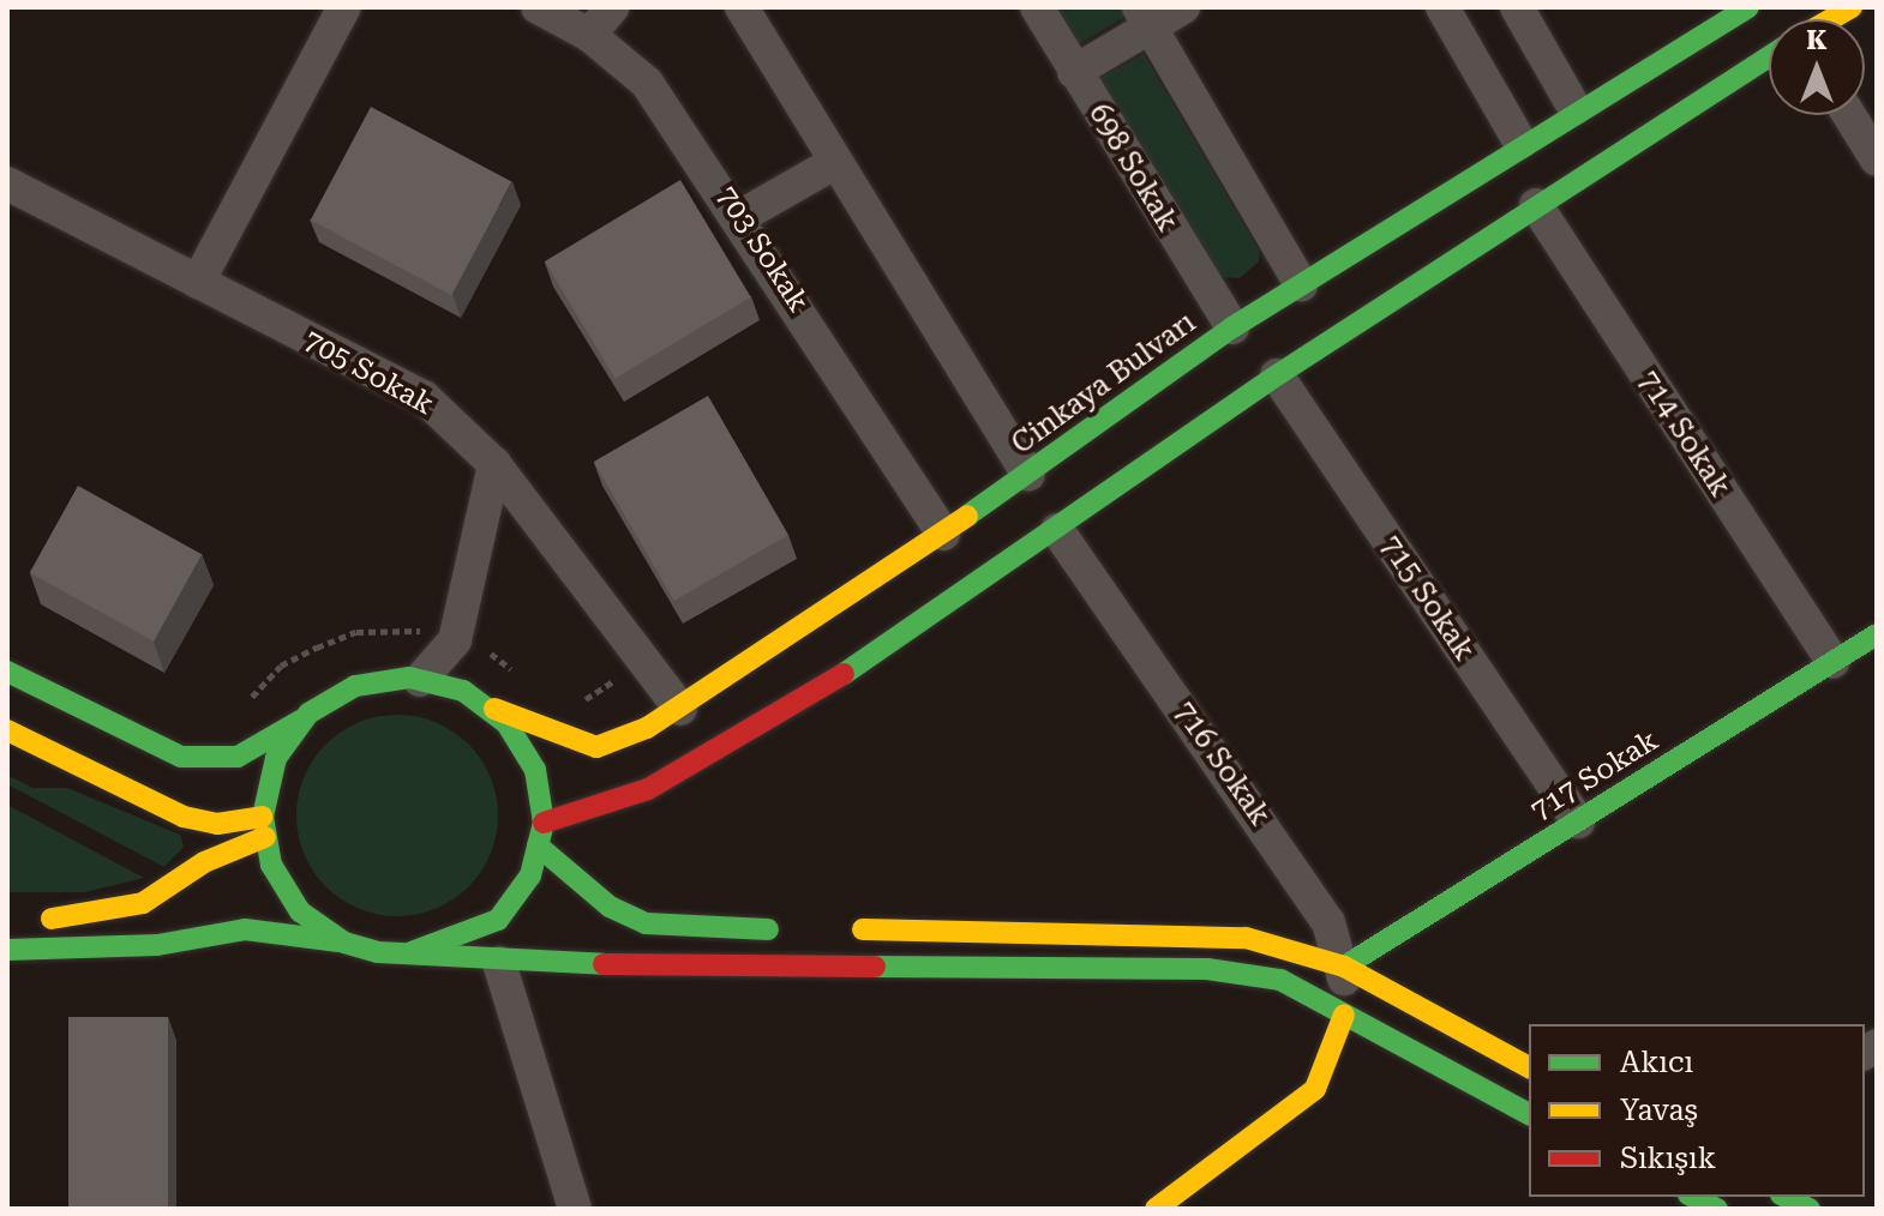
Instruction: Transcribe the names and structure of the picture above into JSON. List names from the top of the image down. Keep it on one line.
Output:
{"streets":{"main road":["Cinkaya Bulvarı","717 Sokak"],"street":["698 Sokak","703 Sokak","705 Sokak","714 Sokak","715 Sokak","716 Sokak"]},"crossings":[["698 Sokak","Cinkaya Bulvarı"],["703 Sokak","Cinkaya Bulvarı"],["705 Sokak","Cinkaya Bulvarı"],["714 Sokak","717 Sokak"],["715 Sokak","717 Sokak"],["716 Sokak","717 Sokak"]],"legend":["Akıcı","Yavaş","Sıkışık"],"north":"top"}
